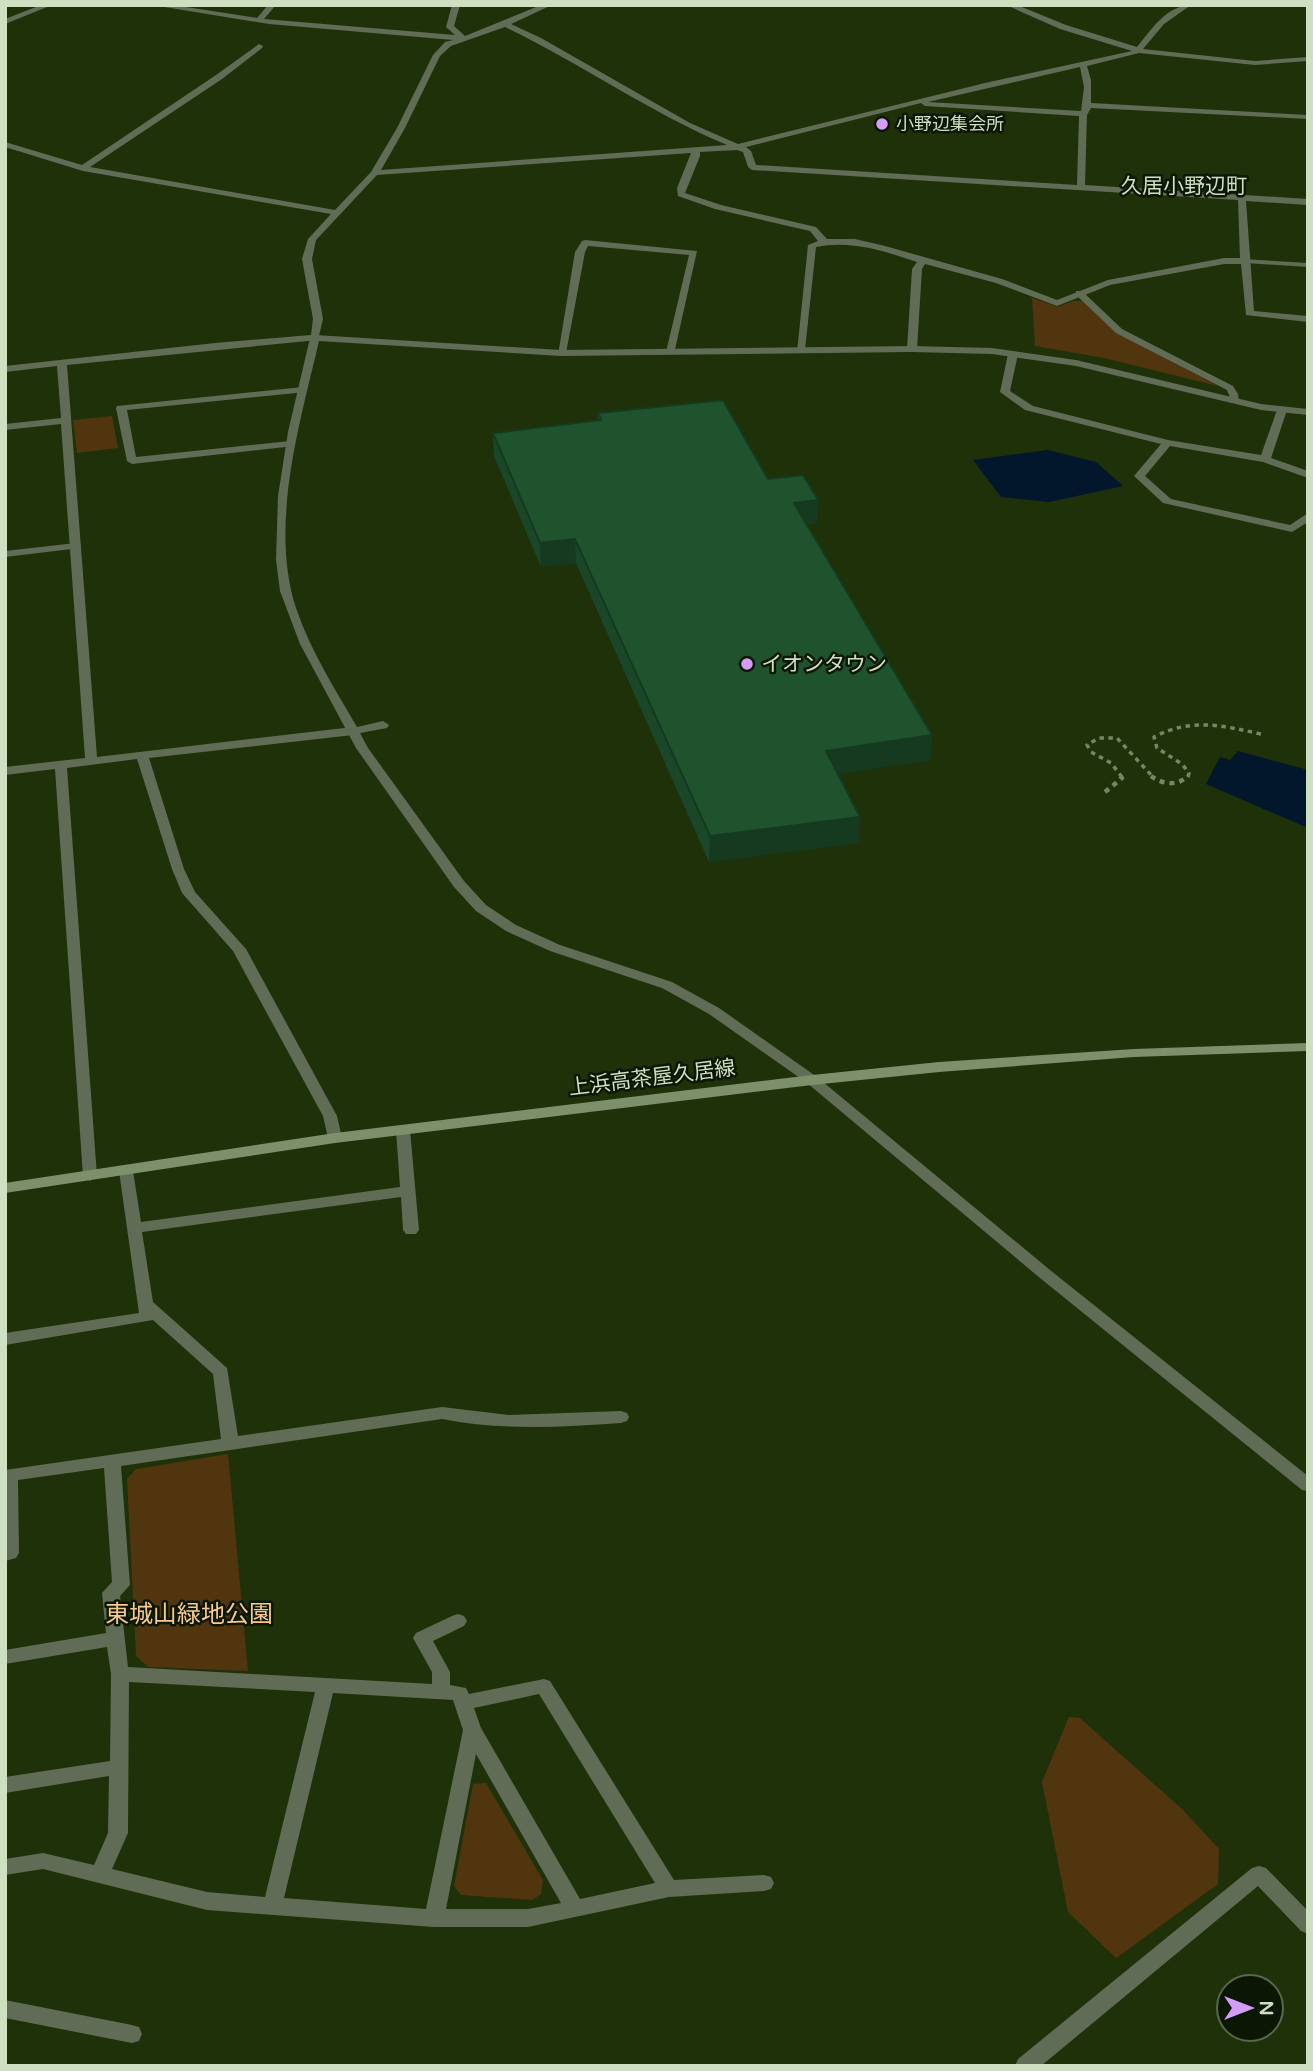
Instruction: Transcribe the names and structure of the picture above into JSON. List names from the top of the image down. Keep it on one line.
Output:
{"streets":{"main road":["上浜高茶屋久居線"]},"districts":["久居小野辺町"],"parks":["東城山緑地公園"],"places":["小野辺集会所","イオンタウン"],"north":"right"}
